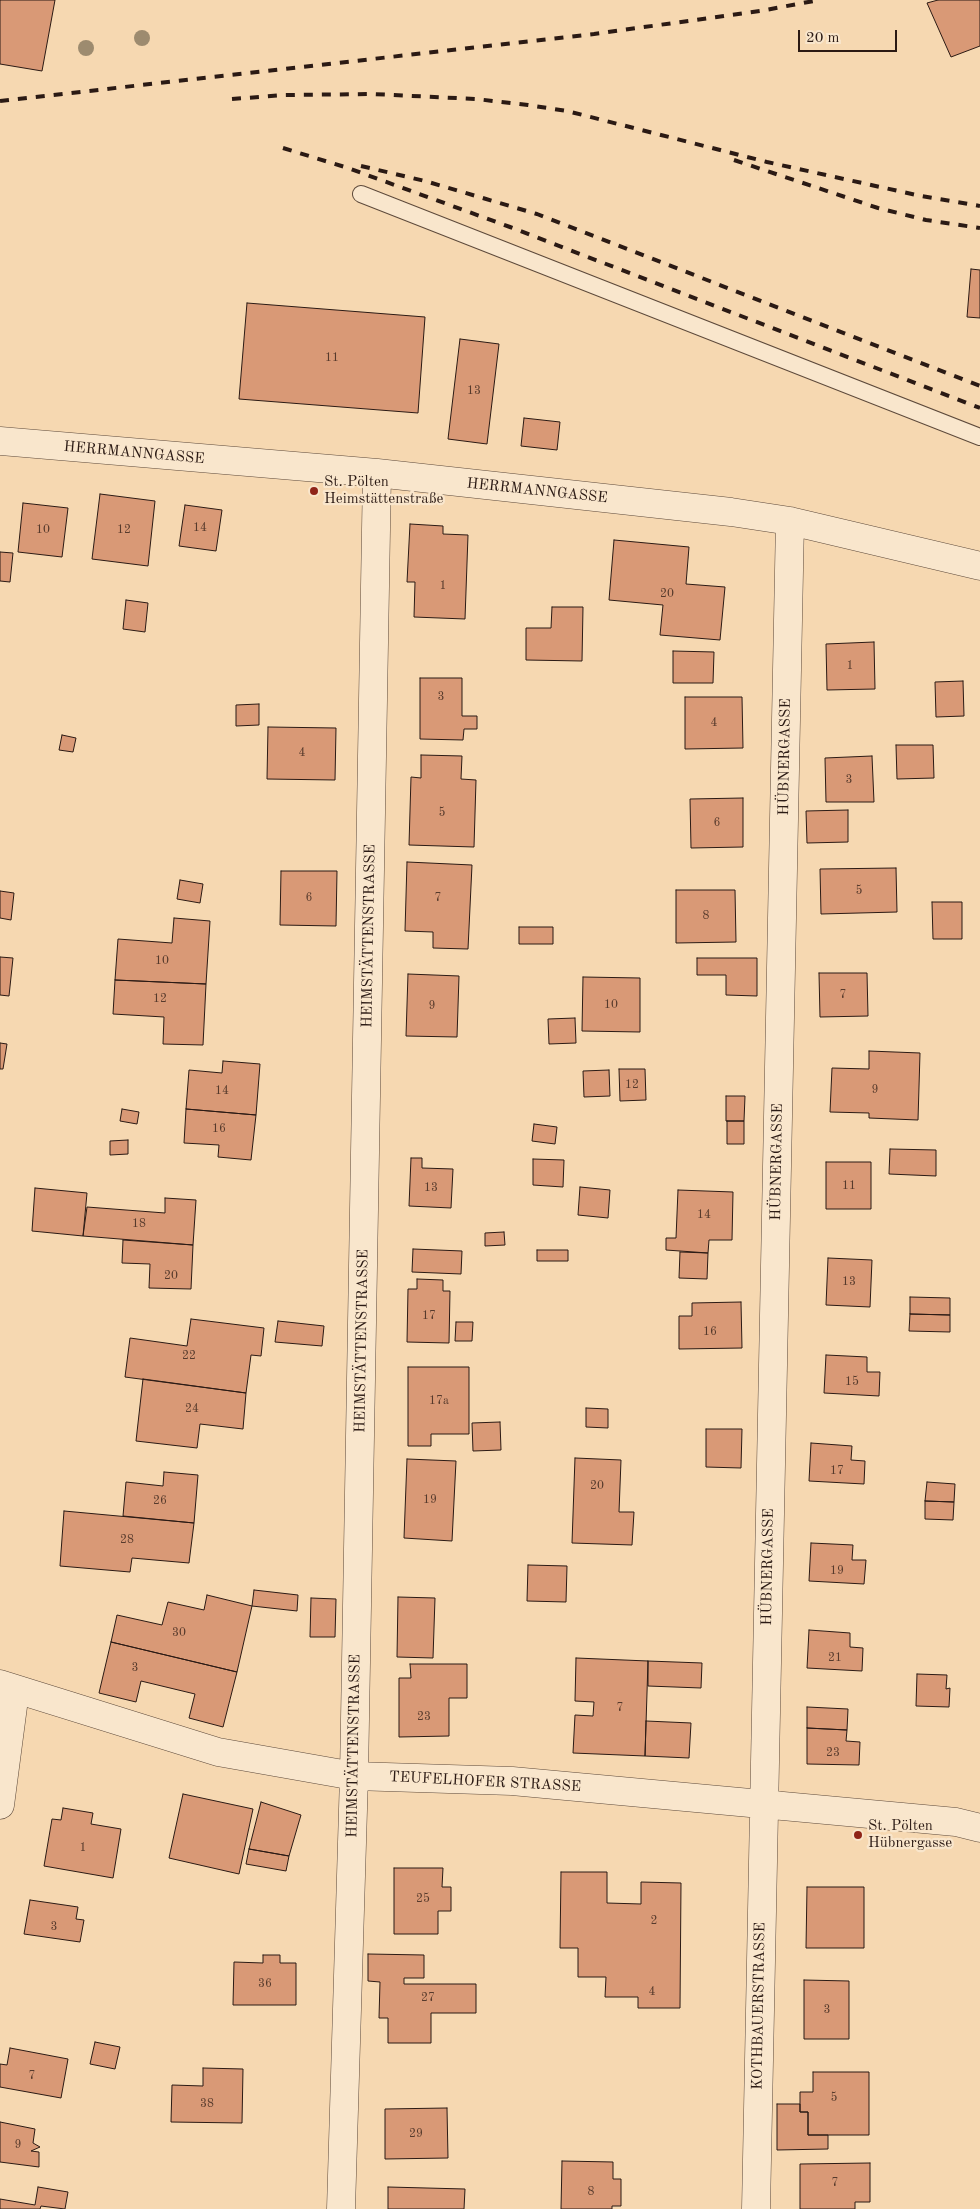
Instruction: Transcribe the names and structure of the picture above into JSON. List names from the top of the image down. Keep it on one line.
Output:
{"streets":{"street":["HERRMANNGASSE","HÜBNERGASSE","HEIMSTÄTTENSTRASSE","TEUFELHOFER STRASSE","KOTHBAUERSTRASSE"]},"crossings":[["HERRMANNGASSE","HÜBNERGASSE"],["HERRMANNGASSE","HEIMSTÄTTENSTRASSE"],["HÜBNERGASSE","TEUFELHOFER STRASSE"],["HÜBNERGASSE","KOTHBAUERSTRASSE"],["HEIMSTÄTTENSTRASSE","TEUFELHOFER STRASSE"],["TEUFELHOFER STRASSE","KOTHBAUERSTRASSE"]],"places":["St. Pölten Heimstättenstraße","St. Pölten Hübnergasse"],"house_numbers":["11","13","14","10","12","1","20","1","3","4","4","3","5","6","5","6","7","8","10","7","12","10","9","12","9","14","16","11","13","14","18","20","13","17","16","22","15","17a","24","17","20","19","26","28","19","30","21","3","7","23","23","1","25","2","3","36","4","27","3","7","5","38","29","9","7","8"],"scale_bar":"20 m"}
